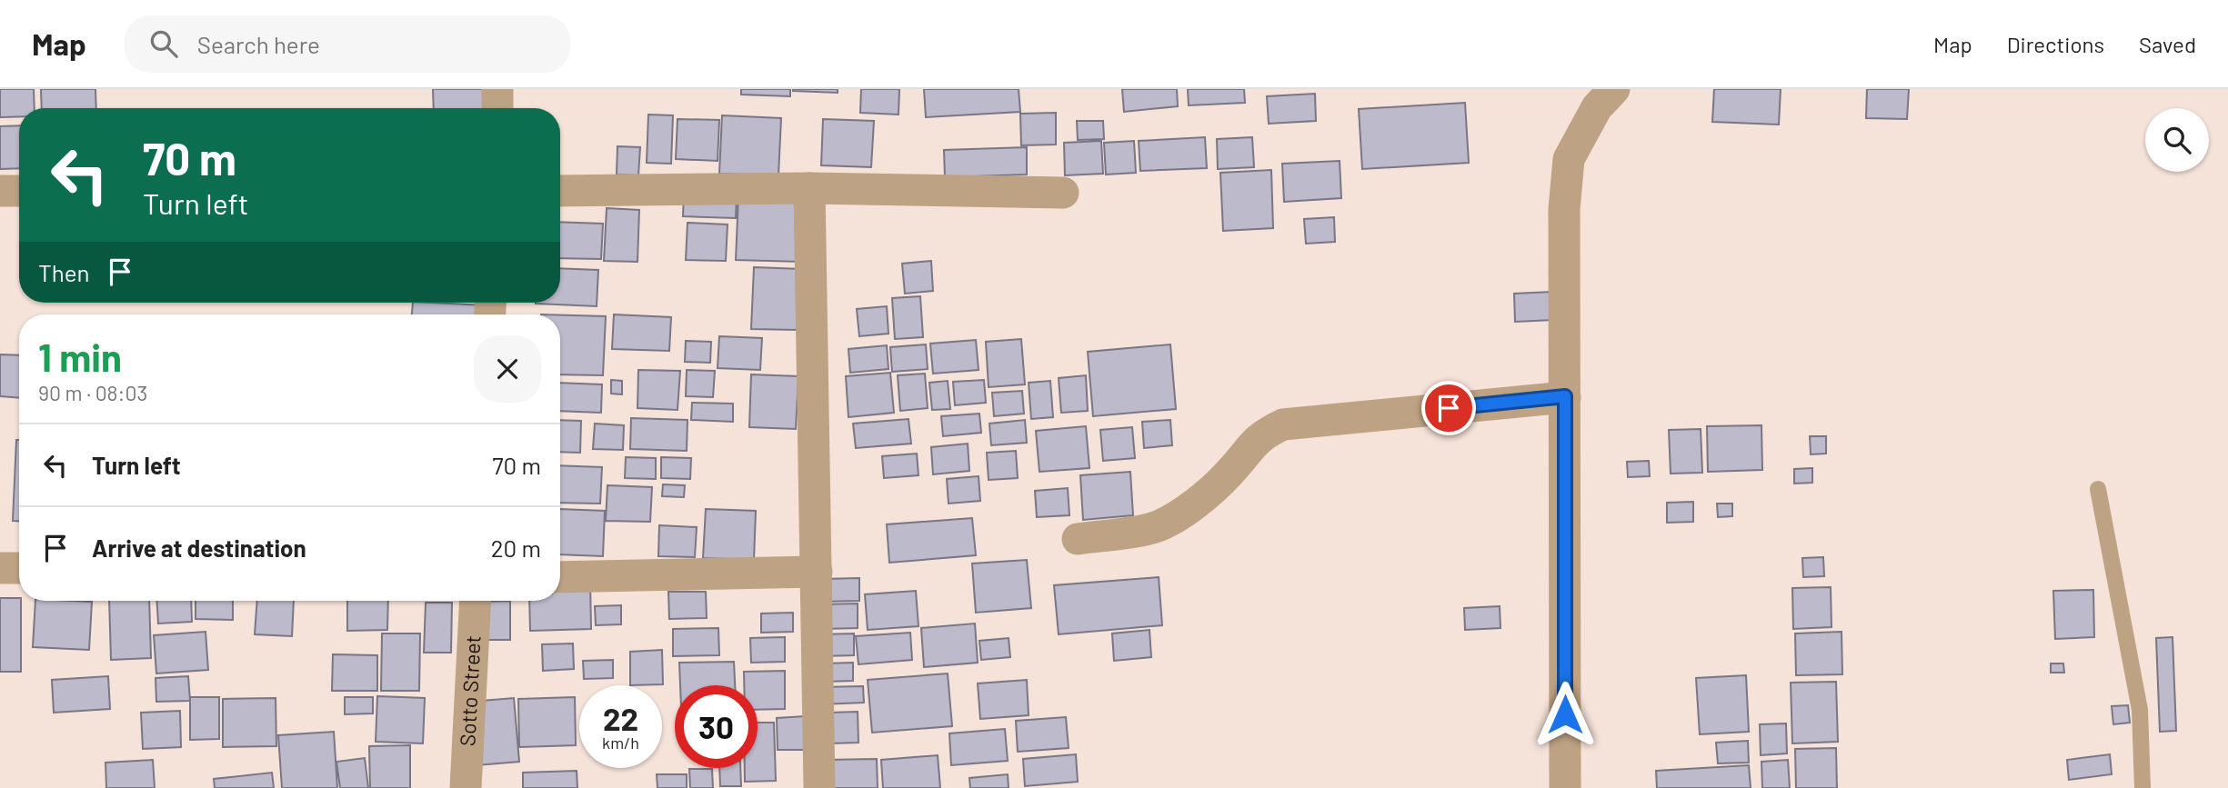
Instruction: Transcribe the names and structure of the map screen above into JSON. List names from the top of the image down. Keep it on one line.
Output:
{"streets":{"street":["Sotto Street"]},"page":{"header":"Map","search":"Search here","nav":["Map","Directions","Saved"],"turn":["70 m","Turn left"],"then":"Then","heading":["1 min","90 m · 08:03"],"list":[{"name":"Turn left","value":"70 m"},{"name":"Arrive at destination","value":"20 m"}],"speed":"22 km/h","limit":"30"}}
